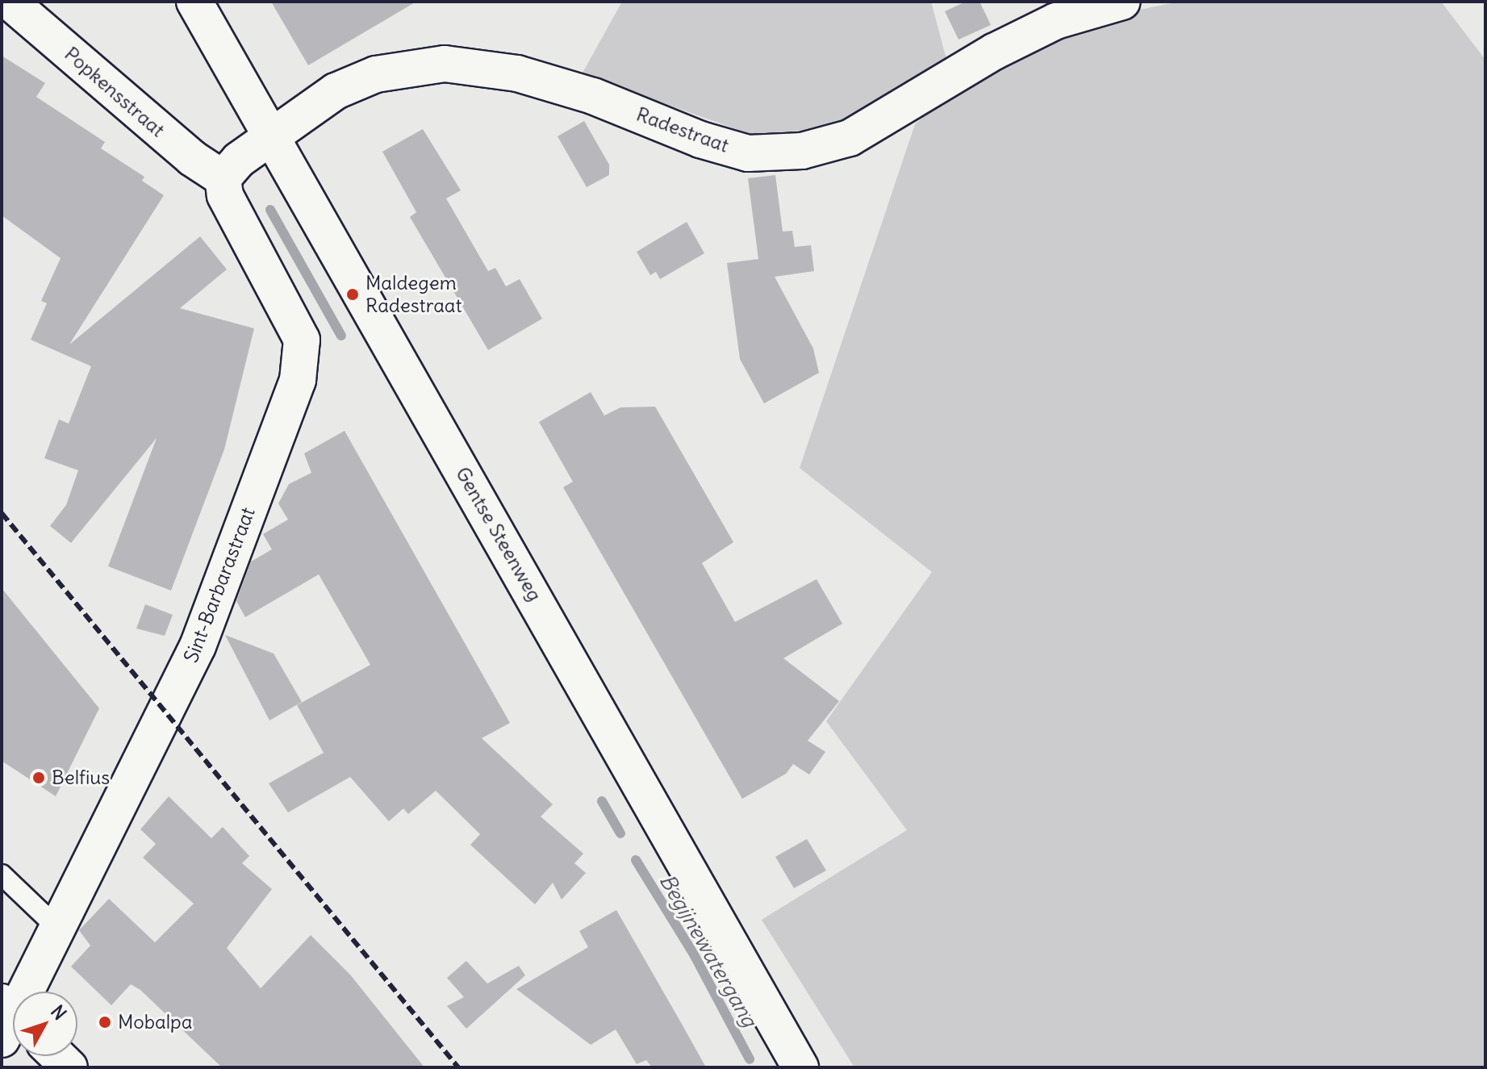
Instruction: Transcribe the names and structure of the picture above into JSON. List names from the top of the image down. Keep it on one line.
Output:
{"streets":{"street":["Popkensstraat","Radestraat","Gentse Steenweg","Sint-Barbarastraat"]},"crossings":[["Popkensstraat","Sint-Barbarastraat"],["Radestraat","Gentse Steenweg"]],"water":["Begijnewatergang"],"places":["Maldegem Radestraat","Belfius","Mobalpa"],"north":"top right"}
